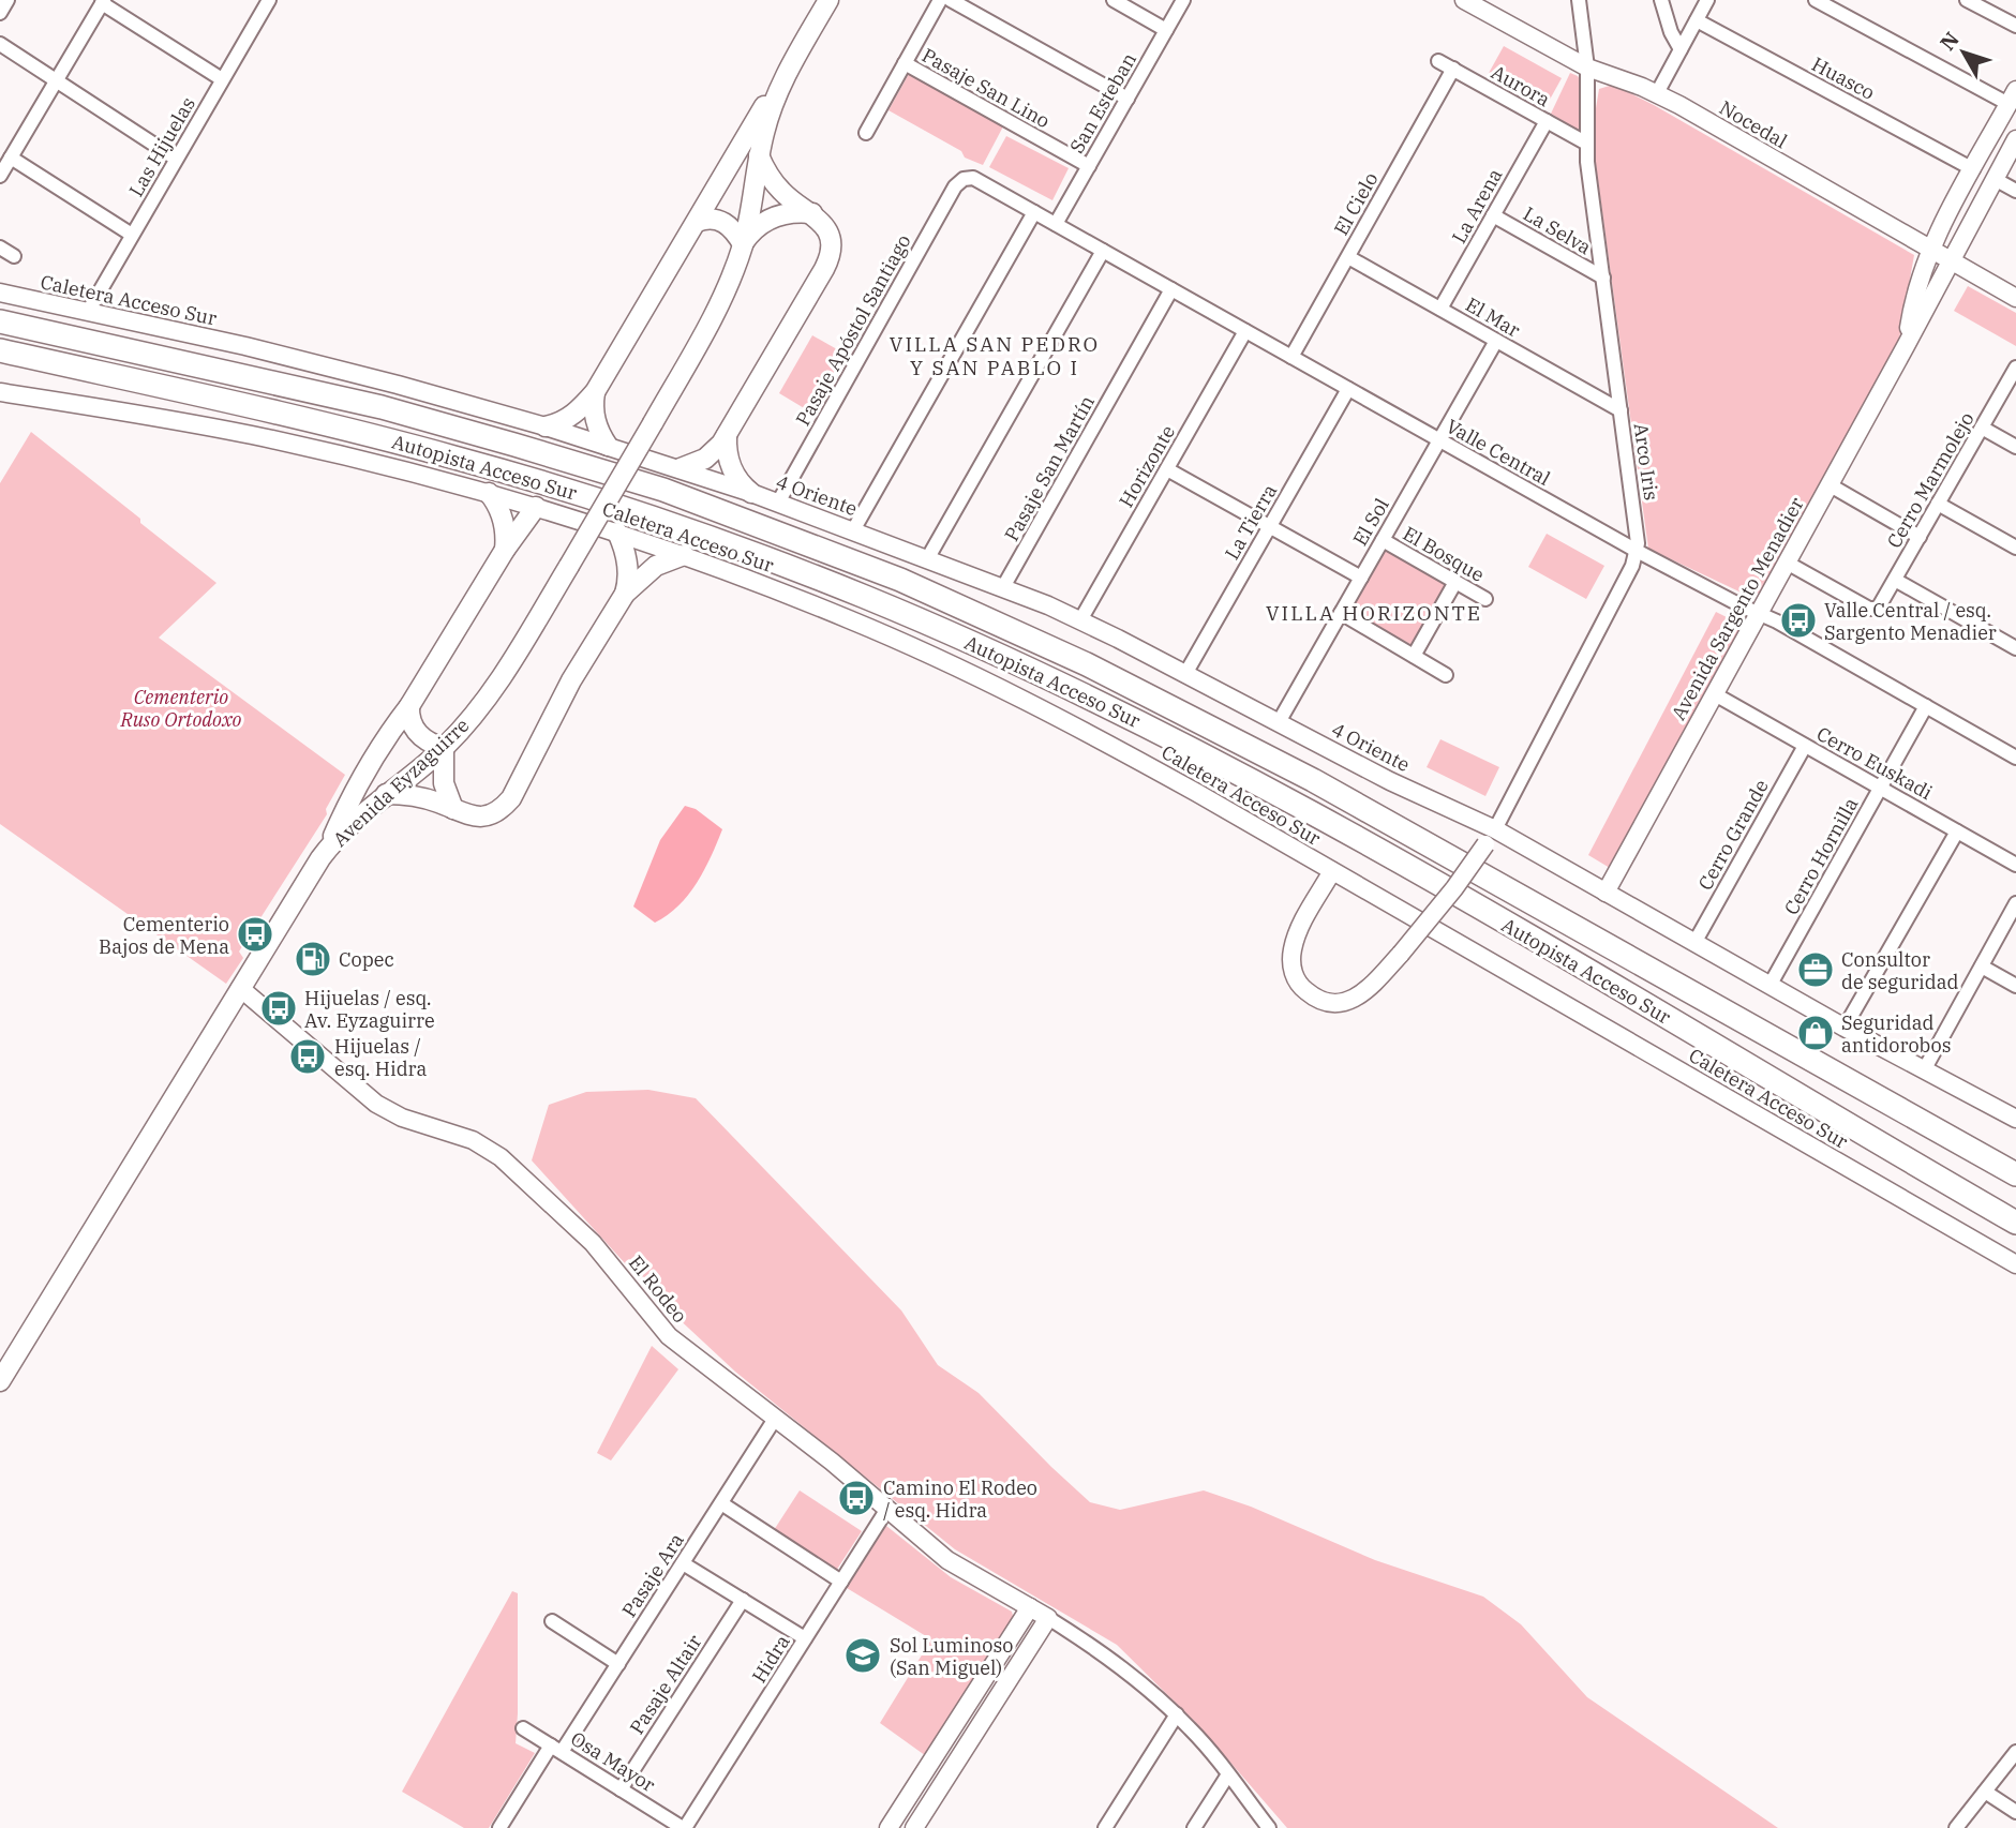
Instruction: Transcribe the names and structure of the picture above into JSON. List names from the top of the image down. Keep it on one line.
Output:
{"streets":{"highway":["Autopista Acceso Sur"],"main road":["Nocedal","Caletera Acceso Sur","4 Oriente","Avenida Sargento Menadier","Avenida Eyzaguirre","El Rodeo"],"street":["Huasco","Aurora","Pasaje San Lino","San Esteban","Las Hijuelas","El Cielo","La Arena","La Selva","El Mar","Pasaje Apóstol Santiago","Valle Central","Arco Iris","Horizonte","Pasaje San Martín","Cerro Marmolejo","La Tierra","El Sol","El Bosque","Cerro Euskadi","Cerro Grande","Cerro Hornilla","Pasaje Ara","Hidra","Pasaje Altair","Osa Mayor"]},"crossings":[["Huasco","Avenida Sargento Menadier"],["Aurora","El Cielo"],["Aurora","La Arena"],["Aurora","Arco Iris"],["Pasaje San Lino","San Esteban"],["San Esteban","Valle Central"],["Nocedal","Arco Iris"],["Nocedal","Avenida Sargento Menadier"],["Las Hijuelas","Caletera Acceso Sur"],["El Cielo","El Mar"],["El Cielo","Valle Central"],["La Arena","La Selva"],["La Arena","El Mar"],["La Selva","Arco Iris"],["Caletera Acceso Sur","4 Oriente"],["El Mar","Arco Iris"],["El Mar","El Sol"],["Pasaje Apóstol Santiago","Valle Central"],["Pasaje Apóstol Santiago","4 Oriente"],["Valle Central","Arco Iris"],["Valle Central","Horizonte"],["Valle Central","Pasaje San Martín"],["Valle Central","La Tierra"],["Valle Central","El Sol"],["Valle Central","Avenida Sargento Menadier"],["Valle Central","Cerro Hornilla"],["Arco Iris","4 Oriente"],["Horizonte","4 Oriente"],["Pasaje San Martín","4 Oriente"],["Cerro Marmolejo","Avenida Sargento Menadier"],["4 Oriente","La Tierra"],["4 Oriente","El Sol"],["4 Oriente","Avenida Sargento Menadier"],["4 Oriente","Cerro Grande"],["4 Oriente","Cerro Hornilla"],["El Sol","El Bosque"],["Avenida Sargento Menadier","Cerro Euskadi"],["Cerro Euskadi","Cerro Grande"],["Cerro Euskadi","Cerro Hornilla"],["Avenida Eyzaguirre","El Rodeo"],["El Rodeo","Pasaje Ara"],["El Rodeo","Hidra"],["Pasaje Ara","Osa Mayor"],["Hidra","Osa Mayor"],["Pasaje Altair","Osa Mayor"]],"districts":["VILLA SAN PEDRO Y SAN PABLO I","VILLA HORIZONTE"],"parks":["Cementerio Ruso Ortodoxo"],"places":{"bus stop":["Valle Central / esq. Sargento Menadier","Cementerio Bajos de Mena","Hijuelas / esq. Av. Eyzaguirre","Hijuelas / esq. Hidra","Camino El Rodeo / esq. Hidra"],"fuel station":["Copec"],"office":["Consultor de seguridad"],"shop":["Seguridad antidorobos"],"school or university":["Sol Luminoso (San Miguel)"]},"north":"top left"}
